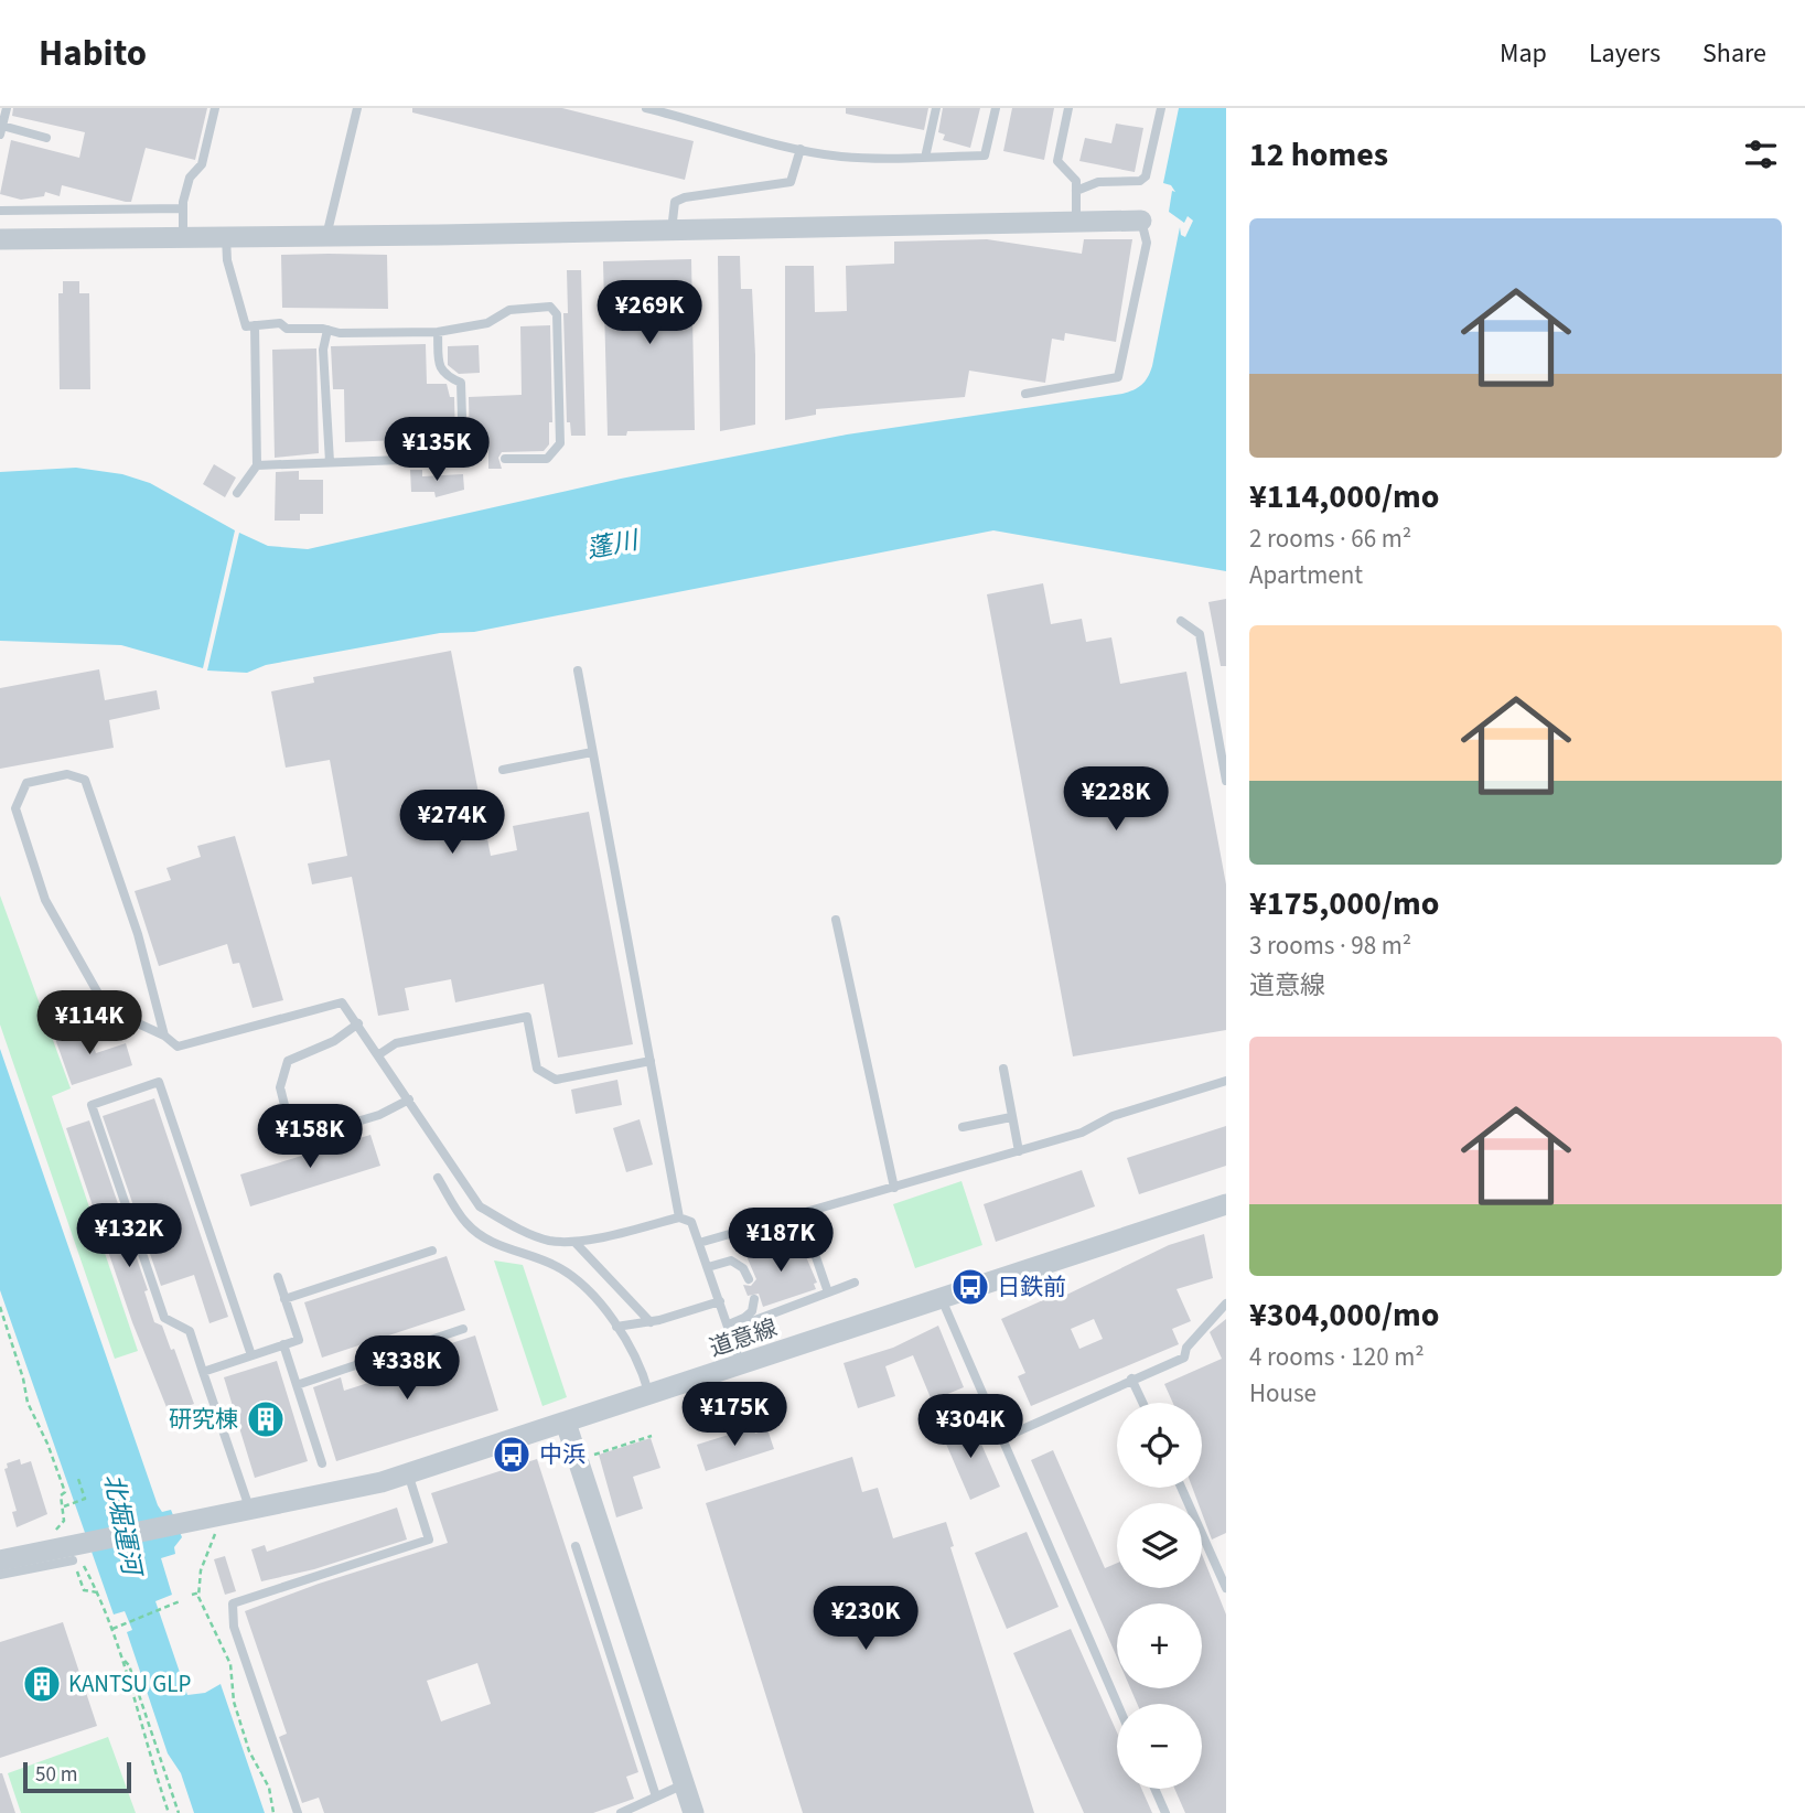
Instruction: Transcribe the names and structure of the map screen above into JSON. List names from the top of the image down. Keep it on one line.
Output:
{"streets":{"street":["道意線"]},"water":["蓬川","北堀運河"],"places":{"bus stop":["日鉄前","中浜"],"building":["研究棟","KANTSU GLP"]},"scale_bar":"50 m","page":{"header":"Habito","nav":["Map","Layers","Share"],"heading":"12 homes","list":[{"name":"¥114,000/mo","note":"2 rooms · 66 m² · Apartment"},{"name":"¥175,000/mo","note":"3 rooms · 98 m² · 道意線"},{"name":"¥304,000/mo","note":"4 rooms · 120 m² · House"}],"price":["¥269K","¥135K","¥228K","¥274K","¥114K","¥158K","¥132K","¥187K","¥338K","¥175K","¥304K","¥230K"],"map_buttons":["+","−"],"scale":"50 m"}}
